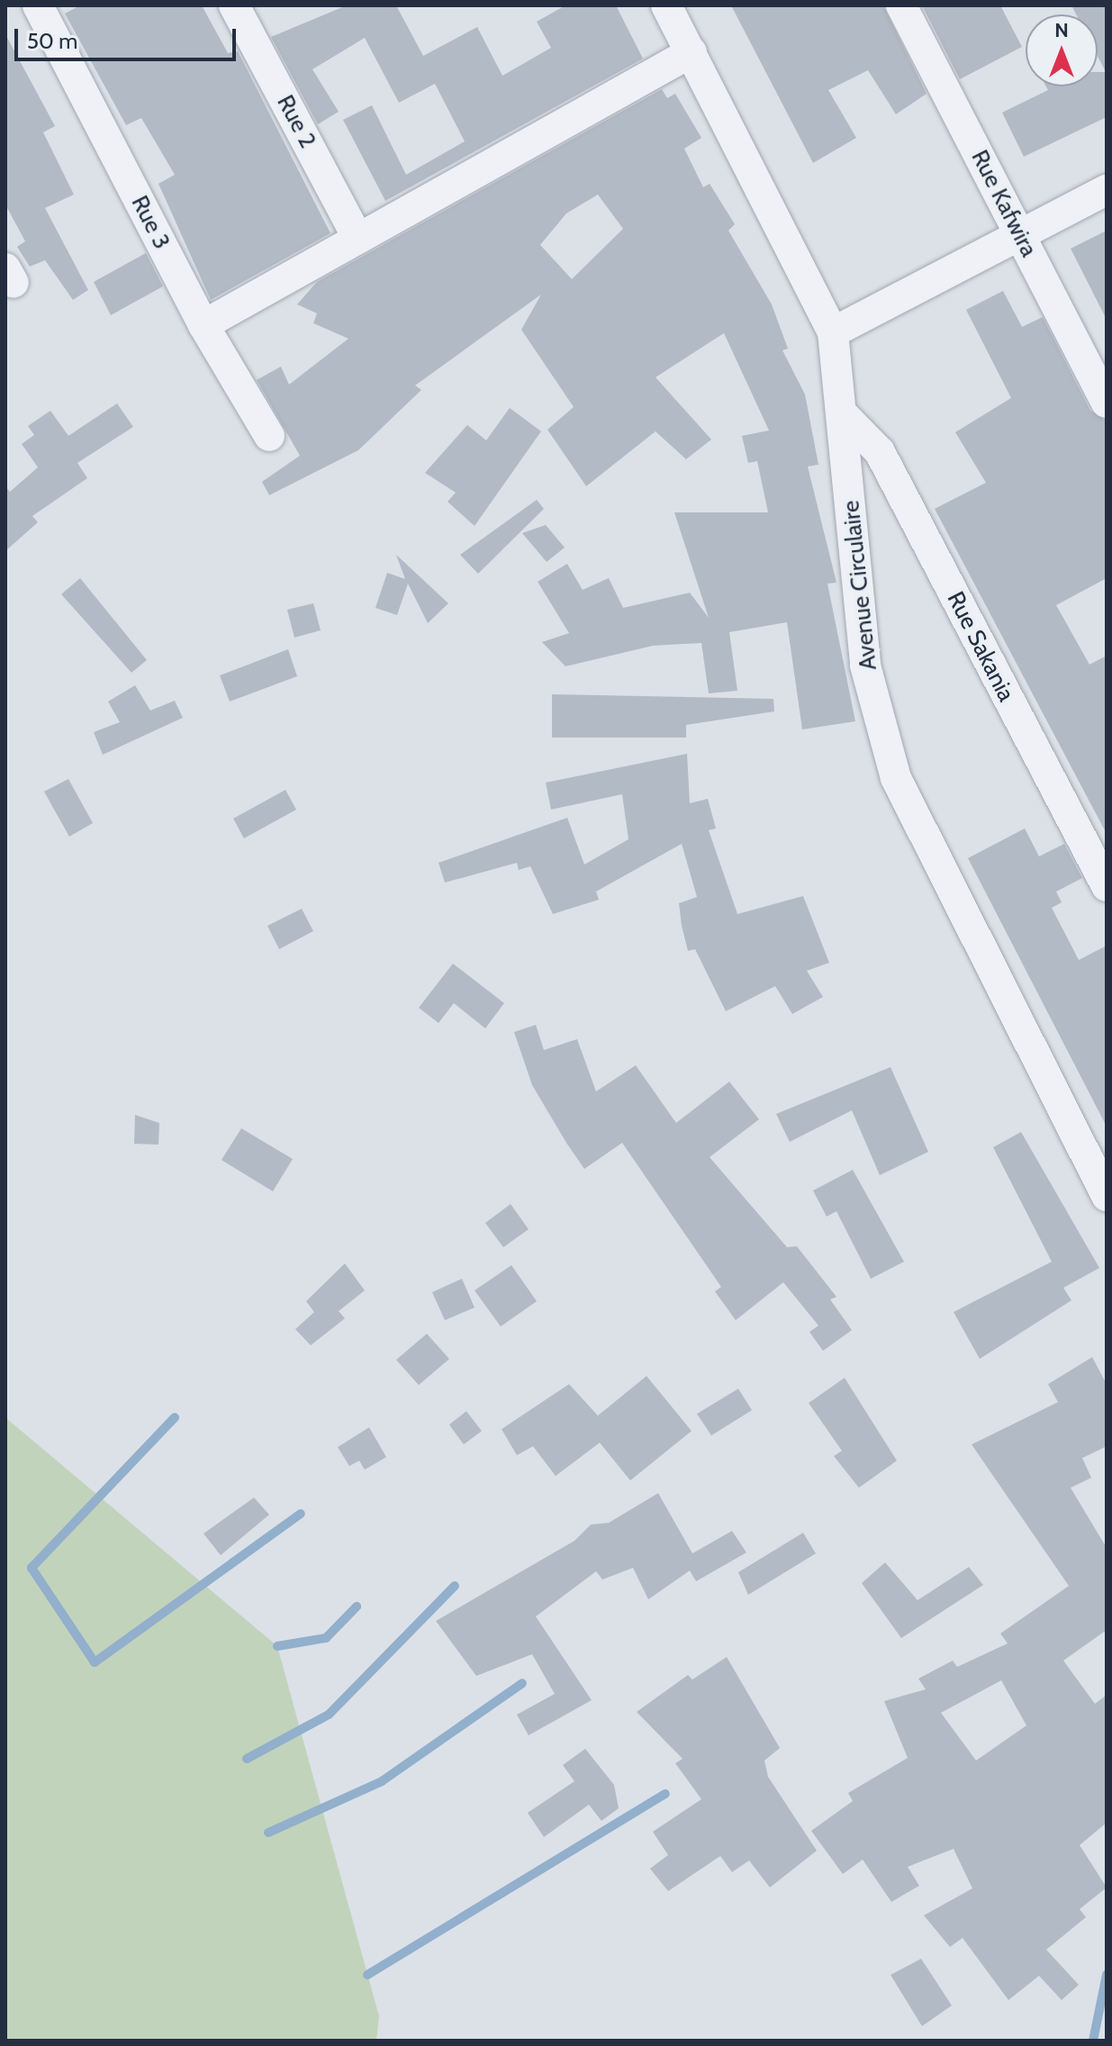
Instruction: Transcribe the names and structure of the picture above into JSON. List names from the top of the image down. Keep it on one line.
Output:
{"streets":{"street":["Rue 2","Rue Kafwira","Rue 3","Avenue Circulaire","Rue Sakania"]},"crossings":[["Avenue Circulaire","Rue Sakania"]],"scale_bar":"50 m","north":"top"}
